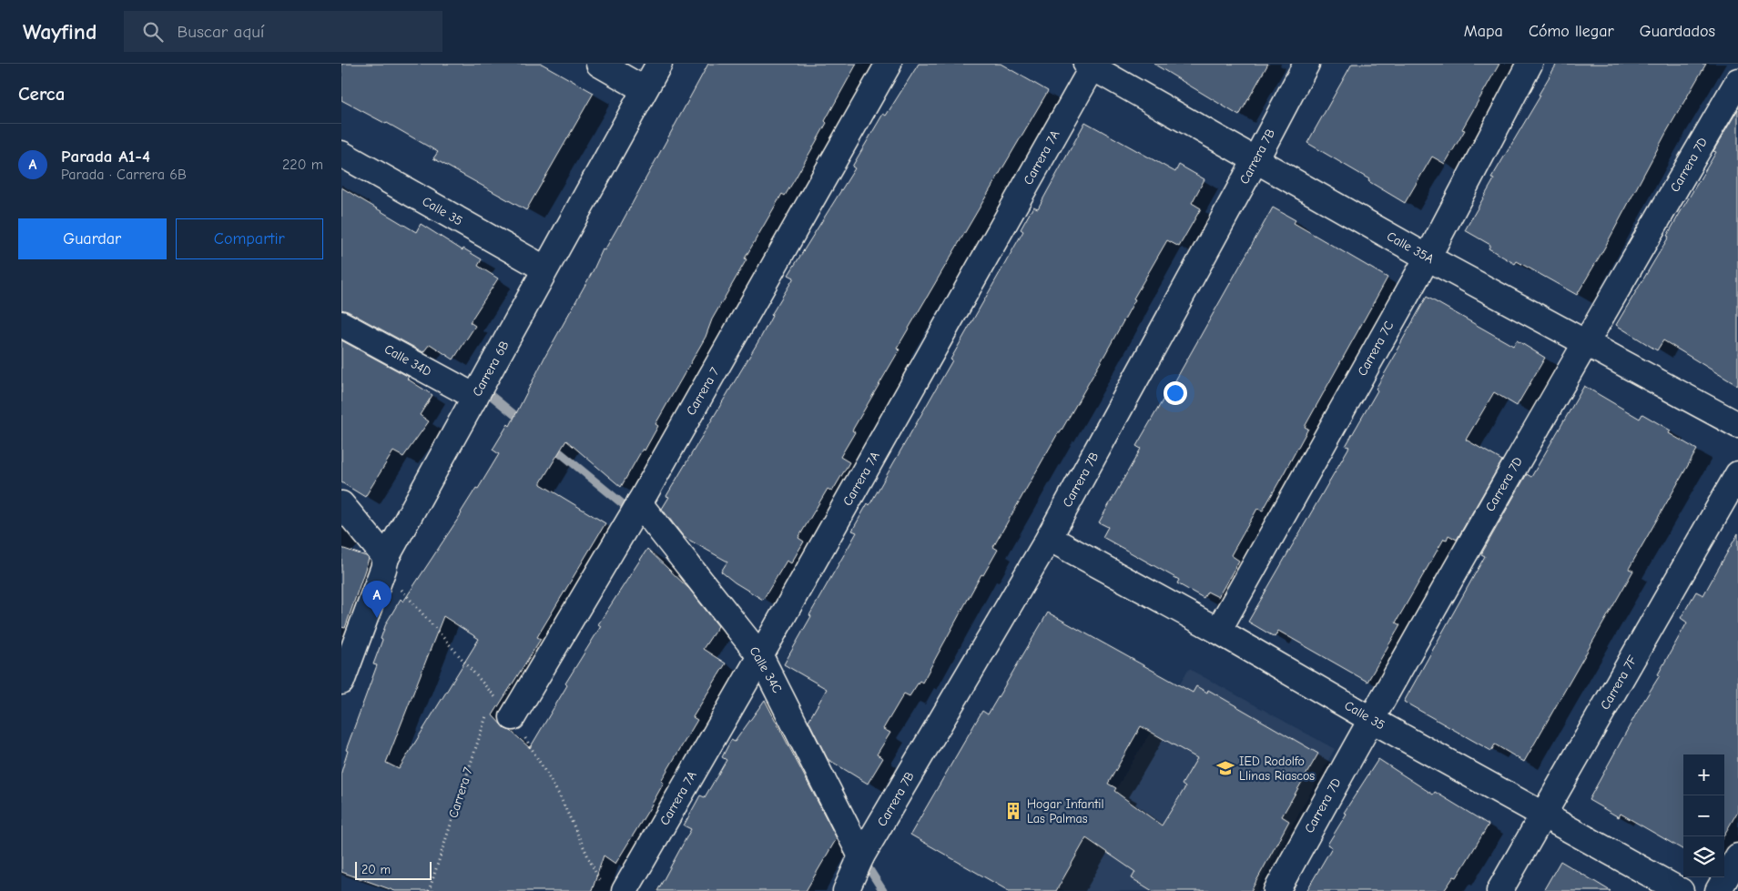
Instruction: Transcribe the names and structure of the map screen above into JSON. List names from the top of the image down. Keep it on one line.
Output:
{"streets":{"street":["Carrera 7B","Carrera 7A","Carrera 7D","Calle 35","Calle 35A","Carrera 7C","Calle 34D","Carrera 6B","Carrera 7","Calle 34C","Carrera 7F"]},"crossings":[["Carrera 7B","Calle 35"],["Carrera 7B","Calle 35A"],["Carrera 7B","Calle 34C"],["Carrera 7A","Calle 35A"],["Carrera 7A","Calle 34C"],["Carrera 7D","Calle 35"],["Carrera 7D","Calle 35A"],["Calle 35","Carrera 7C"],["Calle 35","Carrera 6B"],["Calle 35","Carrera 7F"],["Calle 35A","Carrera 7C"],["Calle 34D","Carrera 6B"],["Carrera 7","Calle 34C"]],"places":{"school or university":["IED Rodolfo Llinas Riascos"],"building":["Hogar Infantil Las Palmas"]},"scale_bar":"20 m","page":{"header":"Wayfind","search":"Buscar aquí","nav":["Mapa","Cómo llegar","Guardados"],"heading":"Cerca","list":[{"mark":"A","name":"Parada A1-4","note":"Parada · Carrera 6B","value":"220 m"}],"buttons":["Guardar","Compartir"],"pins":"A","map_buttons":["+","−"],"scale":"20 m"}}
